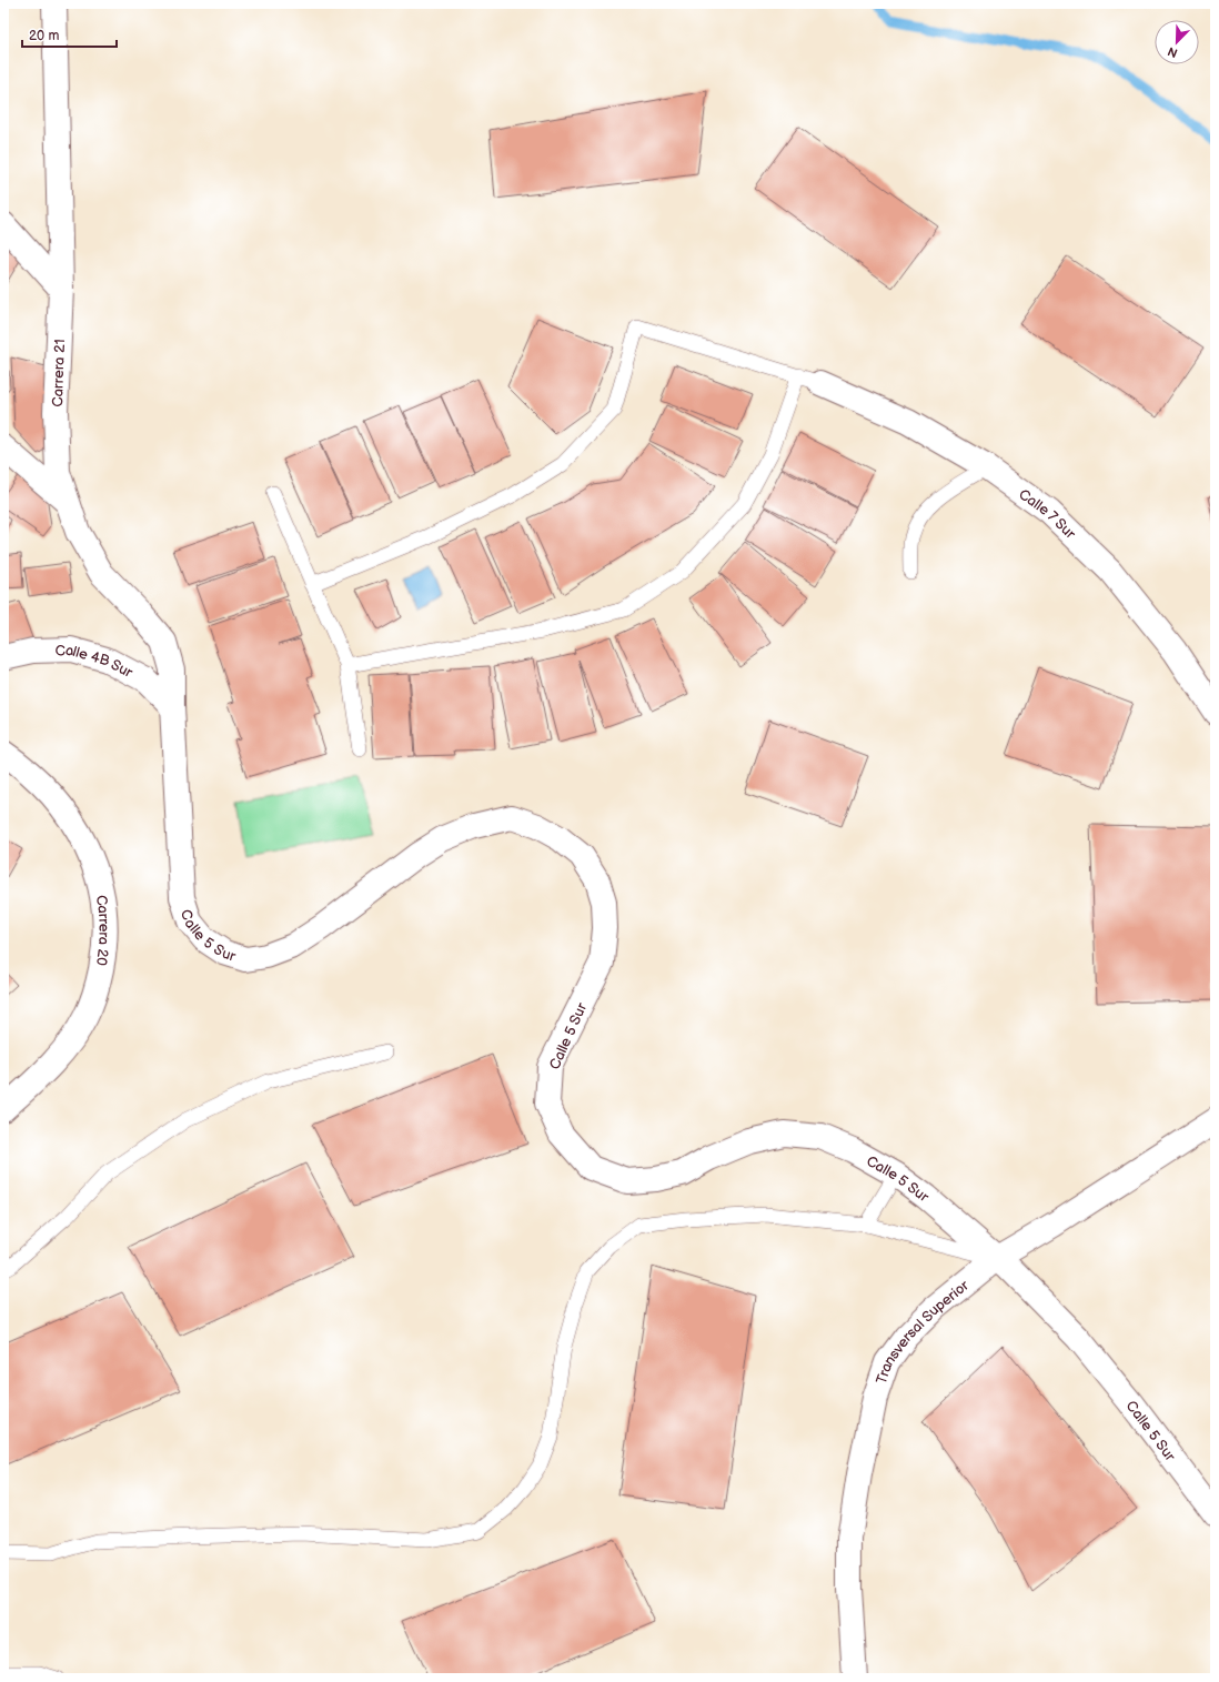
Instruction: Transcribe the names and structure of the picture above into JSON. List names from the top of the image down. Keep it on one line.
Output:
{"streets":{"street":["Carrera 21","Calle 7 Sur","Calle 4B Sur","Carrera 20","Calle 5 Sur","Transversal Superior"]},"crossings":[["Carrera 21","Calle 4B Sur"],["Carrera 21","Calle 5 Sur"],["Calle 4B Sur","Calle 5 Sur"],["Calle 5 Sur","Transversal Superior"]],"scale_bar":"20 m","north":"bottom left"}
